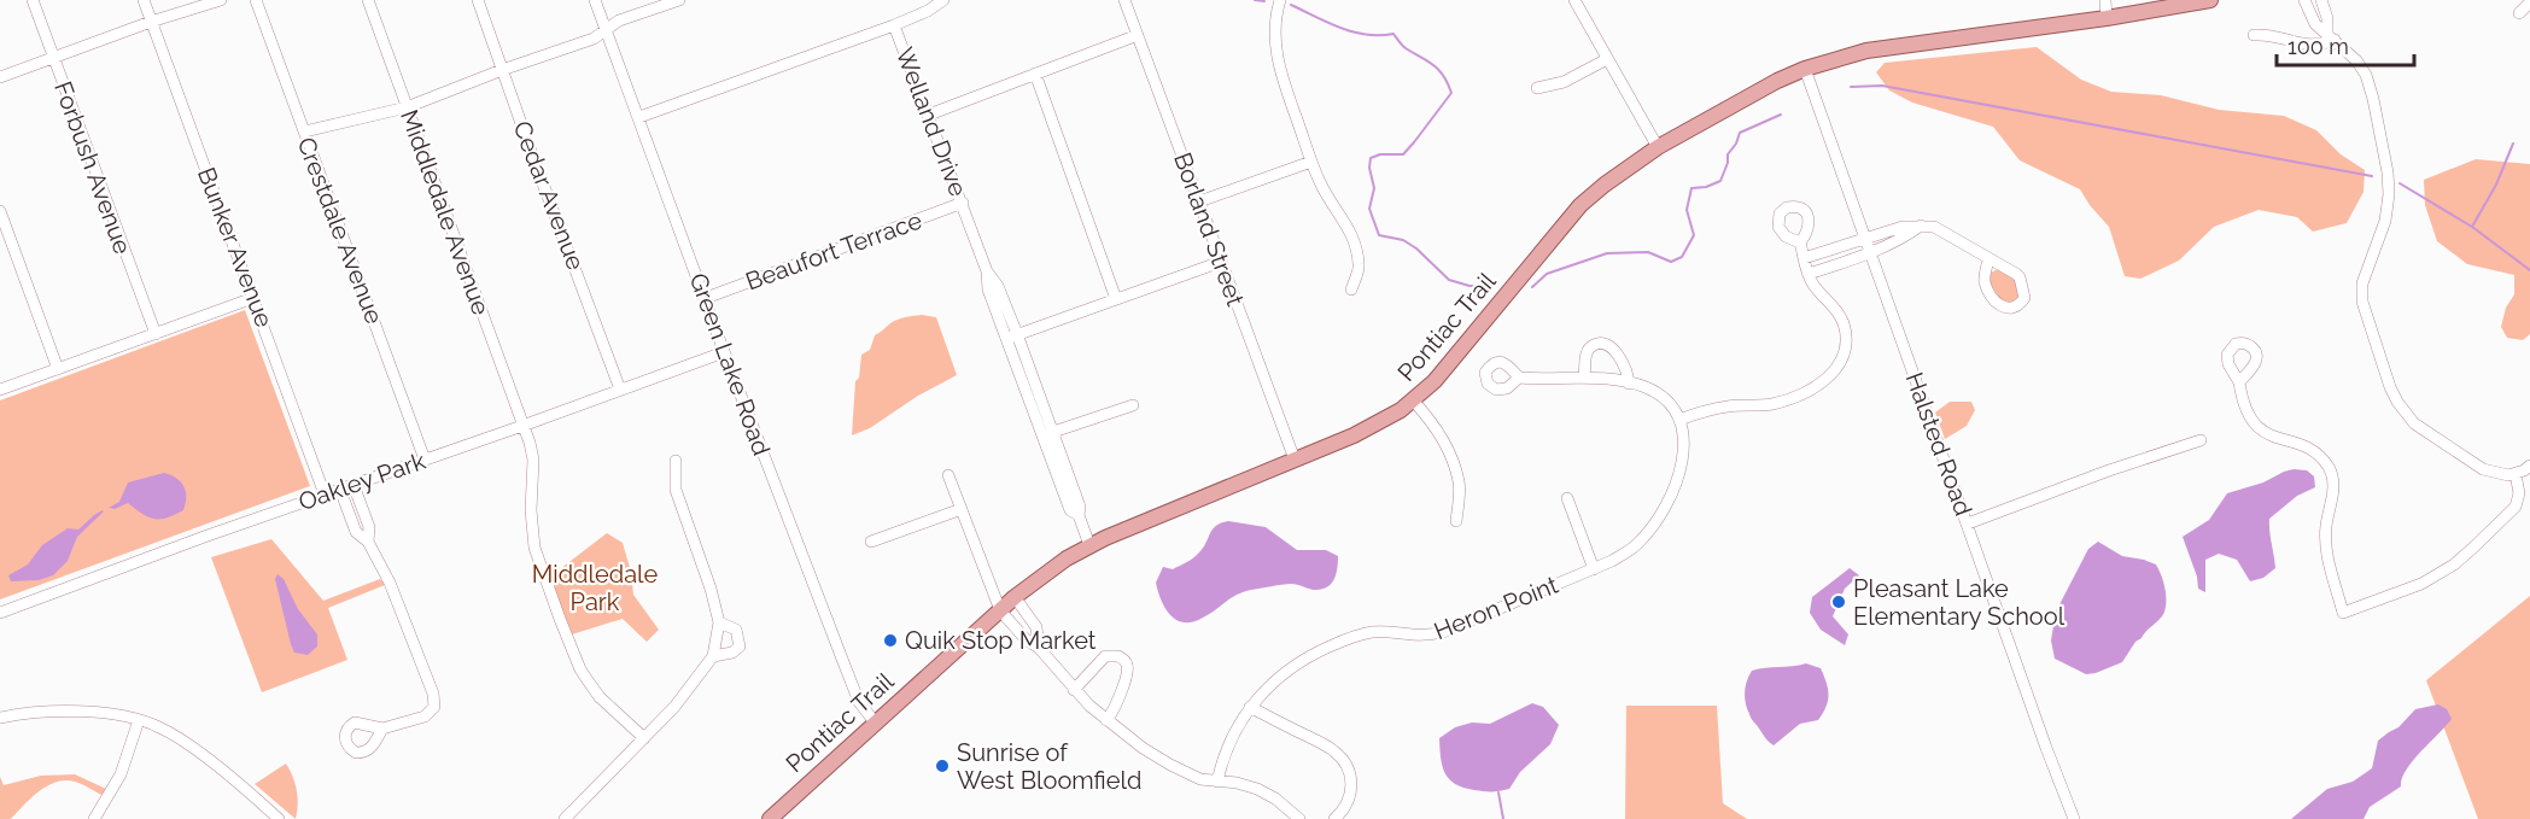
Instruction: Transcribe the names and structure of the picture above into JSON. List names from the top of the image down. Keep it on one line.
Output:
{"streets":{"main road":["Pontiac Trail"],"street":["Welland Drive","Forbush Avenue","Cedar Avenue","Middledale Avenue","Borland Street","Crestdale Avenue","Bunker Avenue","Beaufort Terrace","Green Lake Road","Halsted Road","Oakley Park","Heron Point"]},"crossings":[["Welland Drive","Beaufort Terrace"],["Welland Drive","Pontiac Trail"],["Cedar Avenue","Oakley Park"],["Middledale Avenue","Oakley Park"],["Borland Street","Pontiac Trail"],["Crestdale Avenue","Oakley Park"],["Bunker Avenue","Oakley Park"],["Beaufort Terrace","Green Lake Road"],["Pontiac Trail","Green Lake Road"],["Pontiac Trail","Halsted Road"],["Green Lake Road","Oakley Park"]],"parks":["Middledale Park"],"places":["Pleasant Lake Elementary School","Quik Stop Market","Sunrise of West Bloomfield"],"scale_bar":"100 m"}
